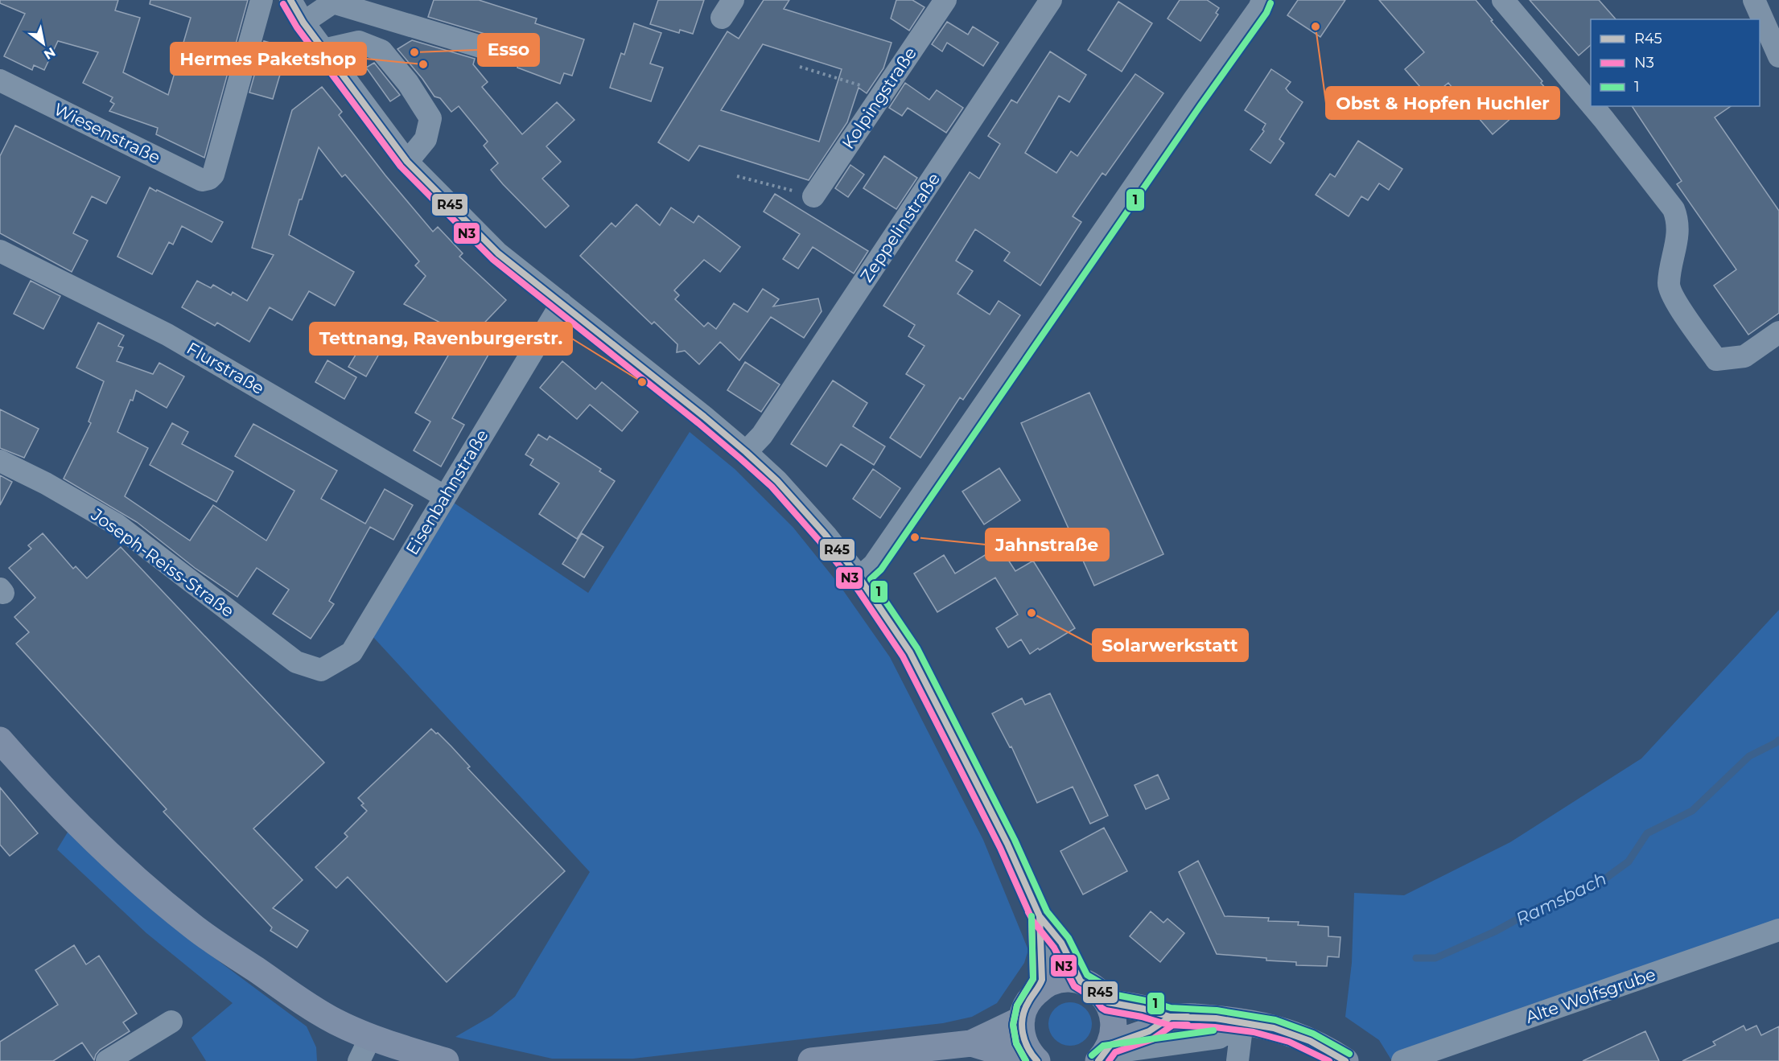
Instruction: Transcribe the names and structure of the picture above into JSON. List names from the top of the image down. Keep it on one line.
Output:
{"streets":{"street":["Kolpingstraße","Wiesenstraße","Zeppelinstraße","Flurstraße","Eisenbahnstraße","Joseph-Reiss-Straße","Alte Wolfsgrube"]},"crossings":[["Flurstraße","Eisenbahnstraße"],["Eisenbahnstraße","Joseph-Reiss-Straße"]],"water":["Ramsbach"],"places":["Obst & Hopfen Huchler","Esso","Hermes Paketshop","Tettnang, Ravenburgerstr.","Jahnstraße","Solarwerkstatt"],"lines":["transit line R45","transit line 1","transit line N3"],"legend":["R45","N3","1"],"north":"bottom right"}
